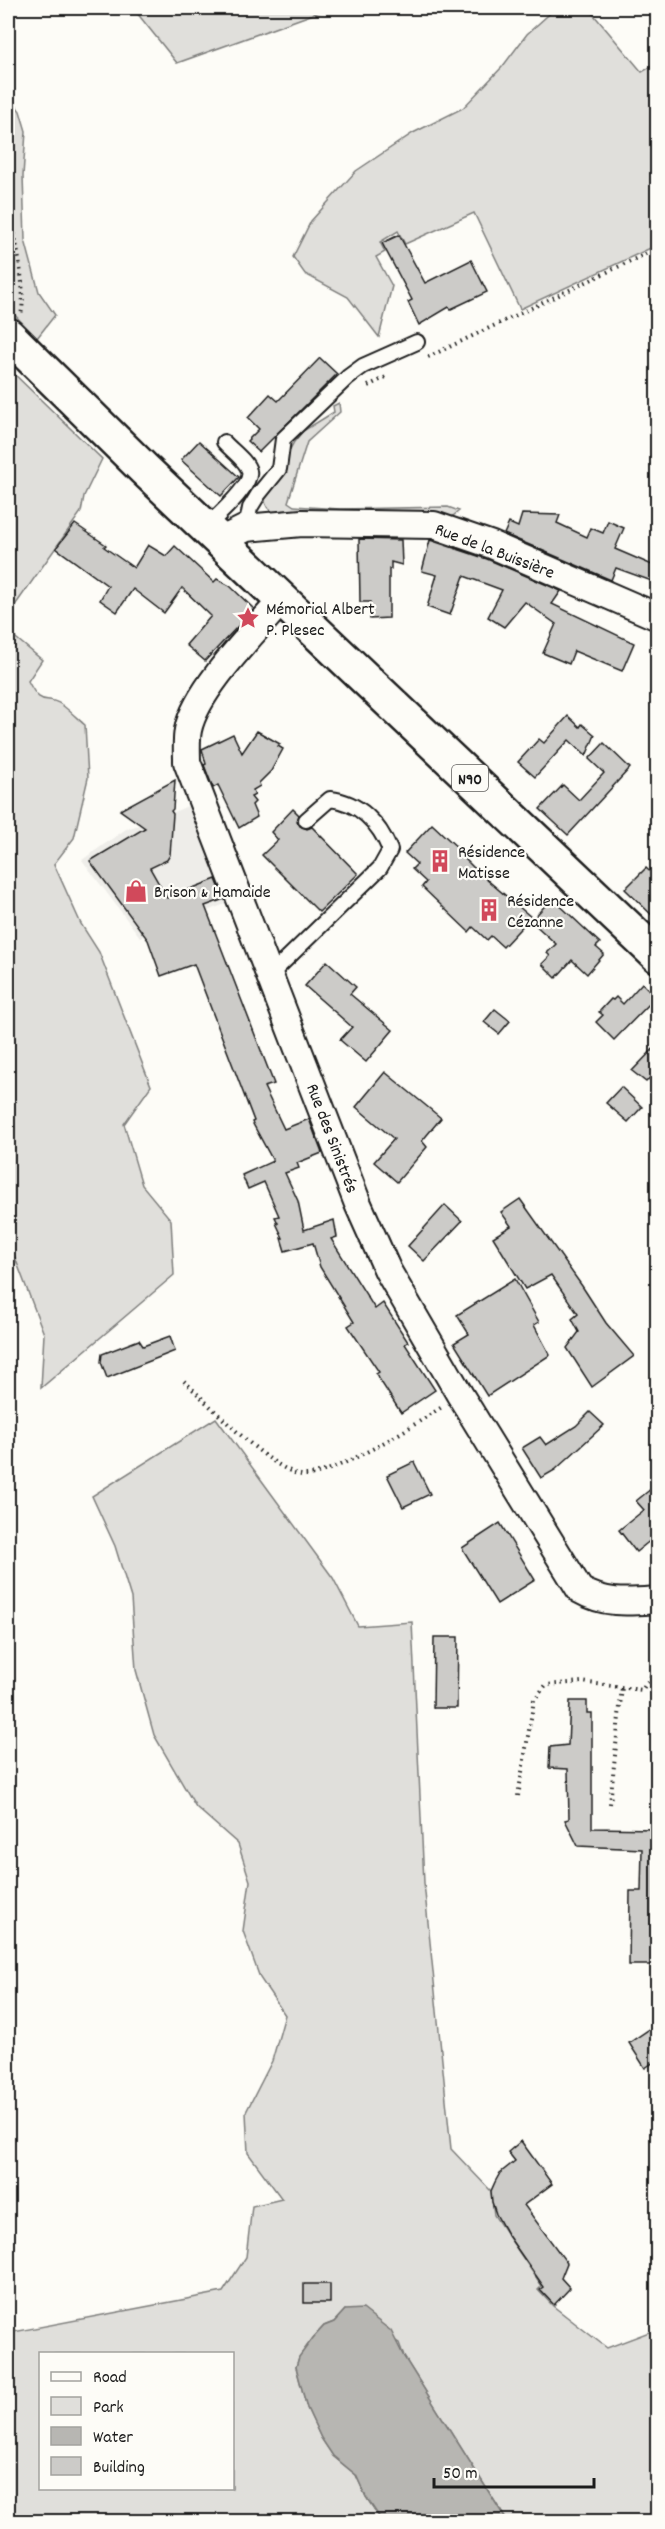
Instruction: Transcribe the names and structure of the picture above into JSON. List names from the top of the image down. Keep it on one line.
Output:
{"streets":{"main road":["N90"],"street":["Rue de la Buissière","Rue des Sinistrés"]},"crossings":[["Rue de la Buissière","N90"],["N90","Rue des Sinistrés"]],"places":{"place":["Mémorial Albert P. Plesec"],"building":["Résidence Matisse","Résidence Cézanne"],"shop":["Brison & Hamaide"]},"legend":["Road","Park","Water","Building"],"scale_bar":"50 m"}
